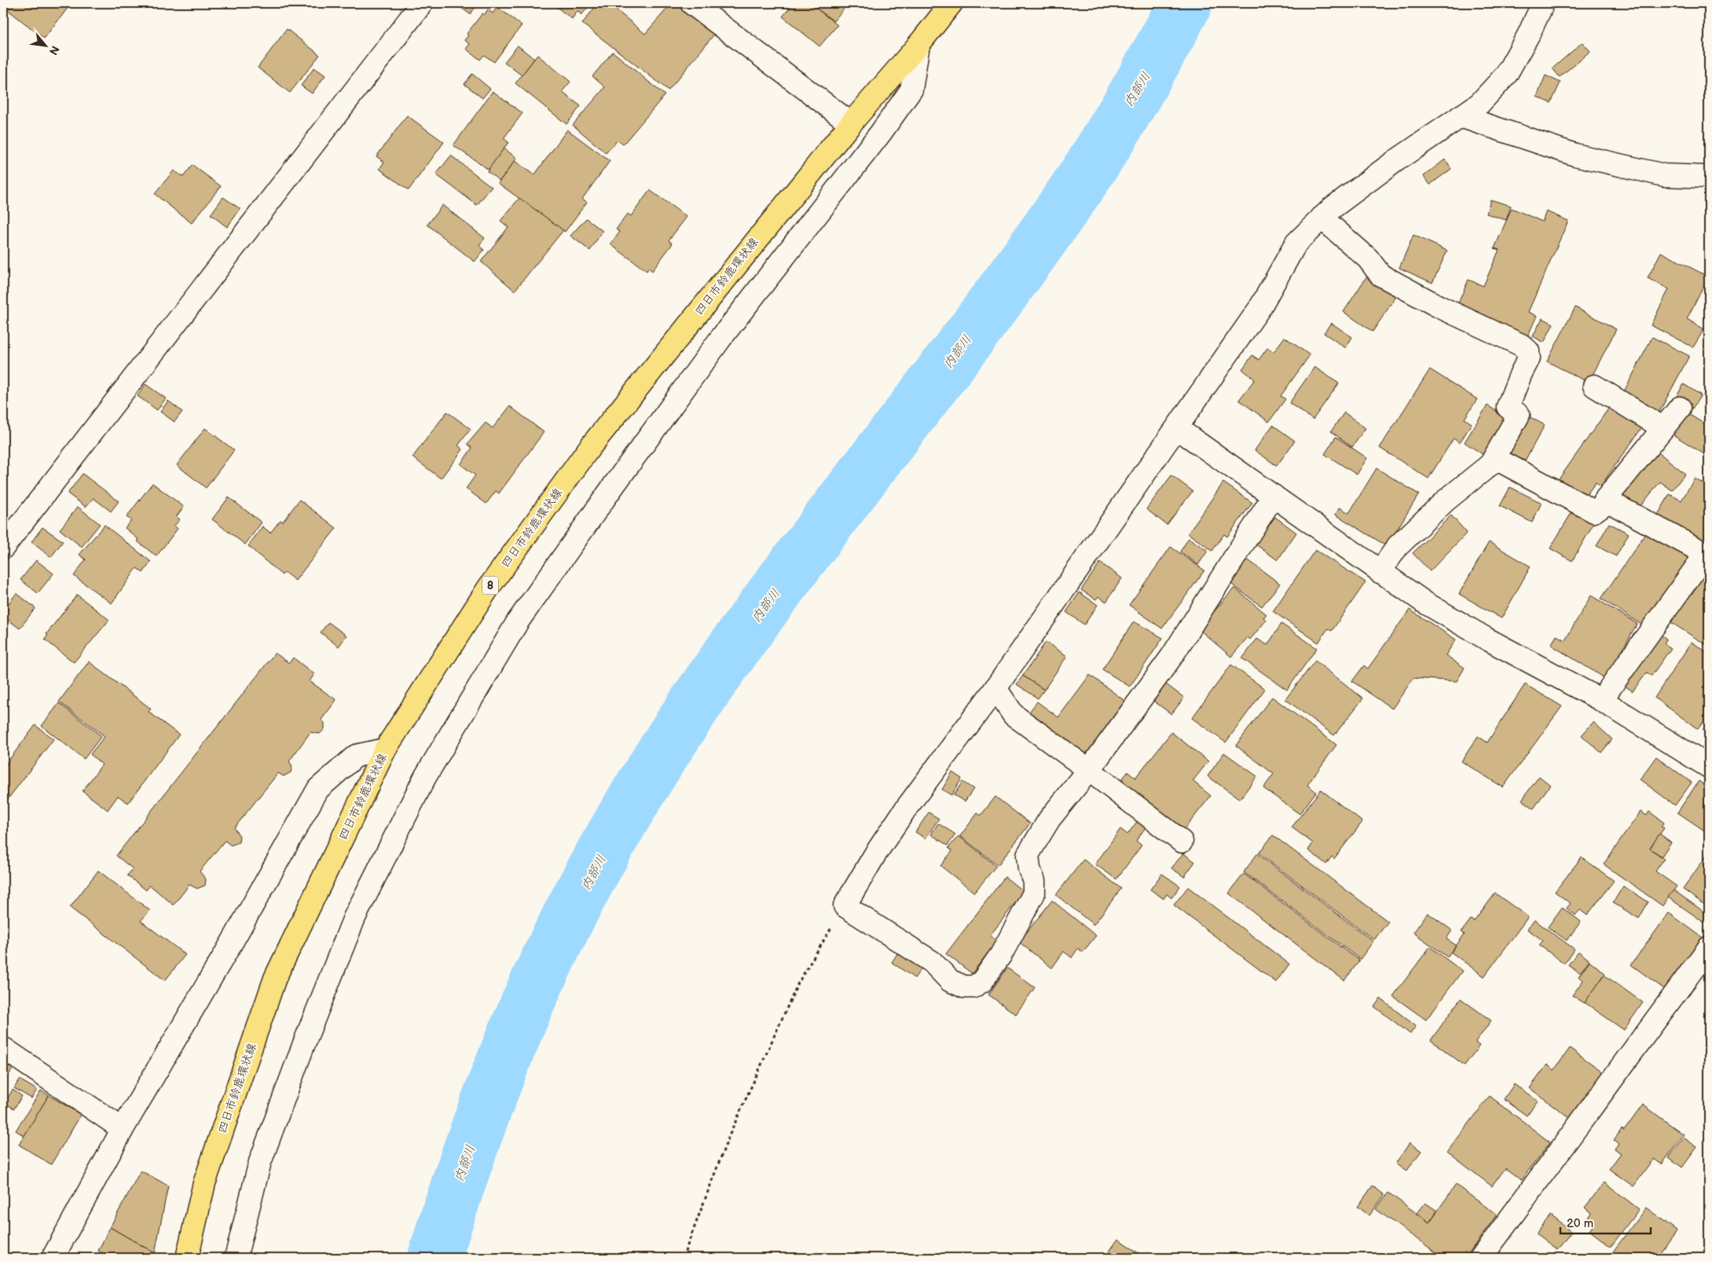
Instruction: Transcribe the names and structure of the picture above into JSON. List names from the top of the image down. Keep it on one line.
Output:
{"streets":{"main road":["四日市鈴鹿環状線","8"]},"water":["内部川"],"scale_bar":"20 m","north":"bottom right"}
